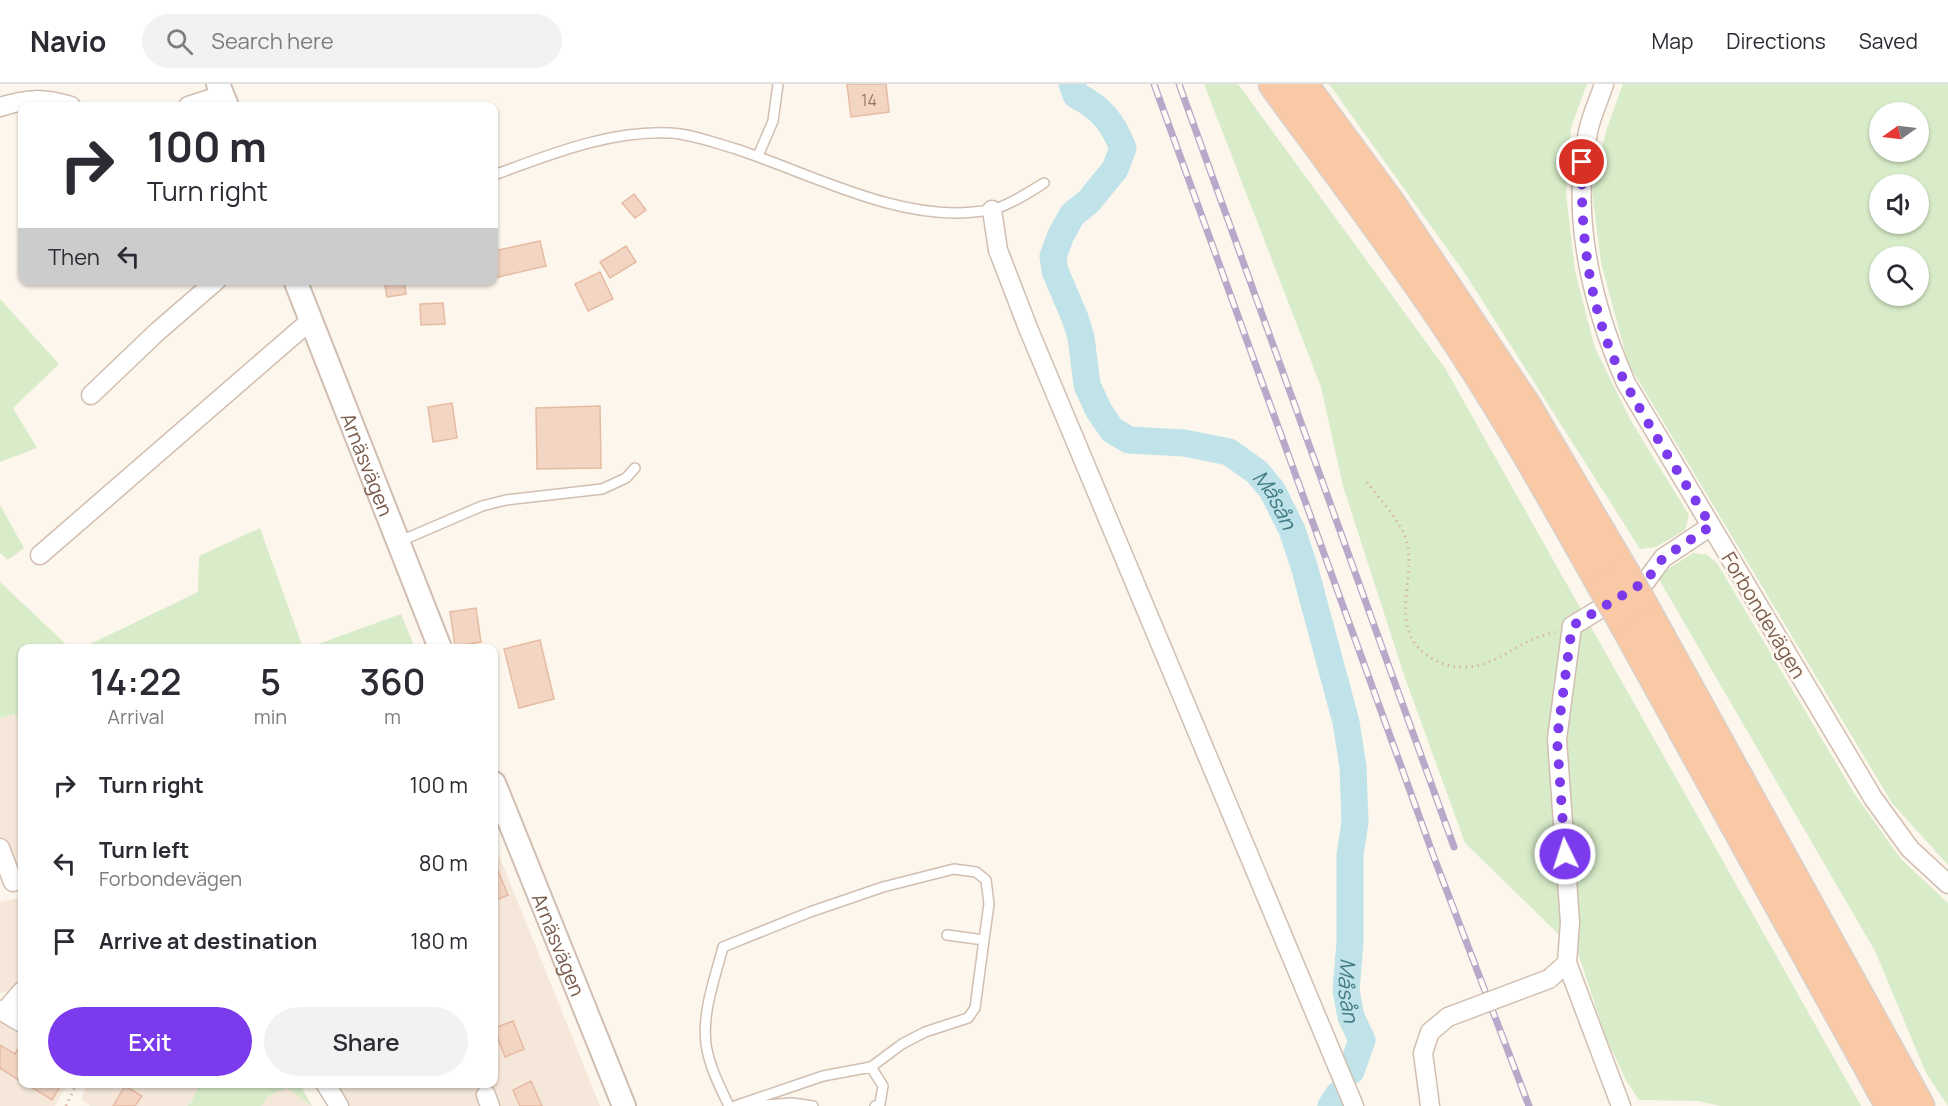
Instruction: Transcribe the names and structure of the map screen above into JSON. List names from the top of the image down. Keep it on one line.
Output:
{"streets":{"street":["Arnäsvägen","Forbondevägen"]},"water":["Måsån"],"house_numbers":["14"],"north":"left","page":{"header":"Navio","search":"Search here","nav":["Map","Directions","Saved"],"turn":["100 m","Turn right"],"then":"Then","eta":["14:22","Arrival","5","min","360","m"],"list":[{"name":"Turn right","value":"100 m"},{"name":"Turn left","note":"Forbondevägen","value":"80 m"},{"name":"Arrive at destination","value":"180 m"}],"buttons":["Exit","Share"]}}
